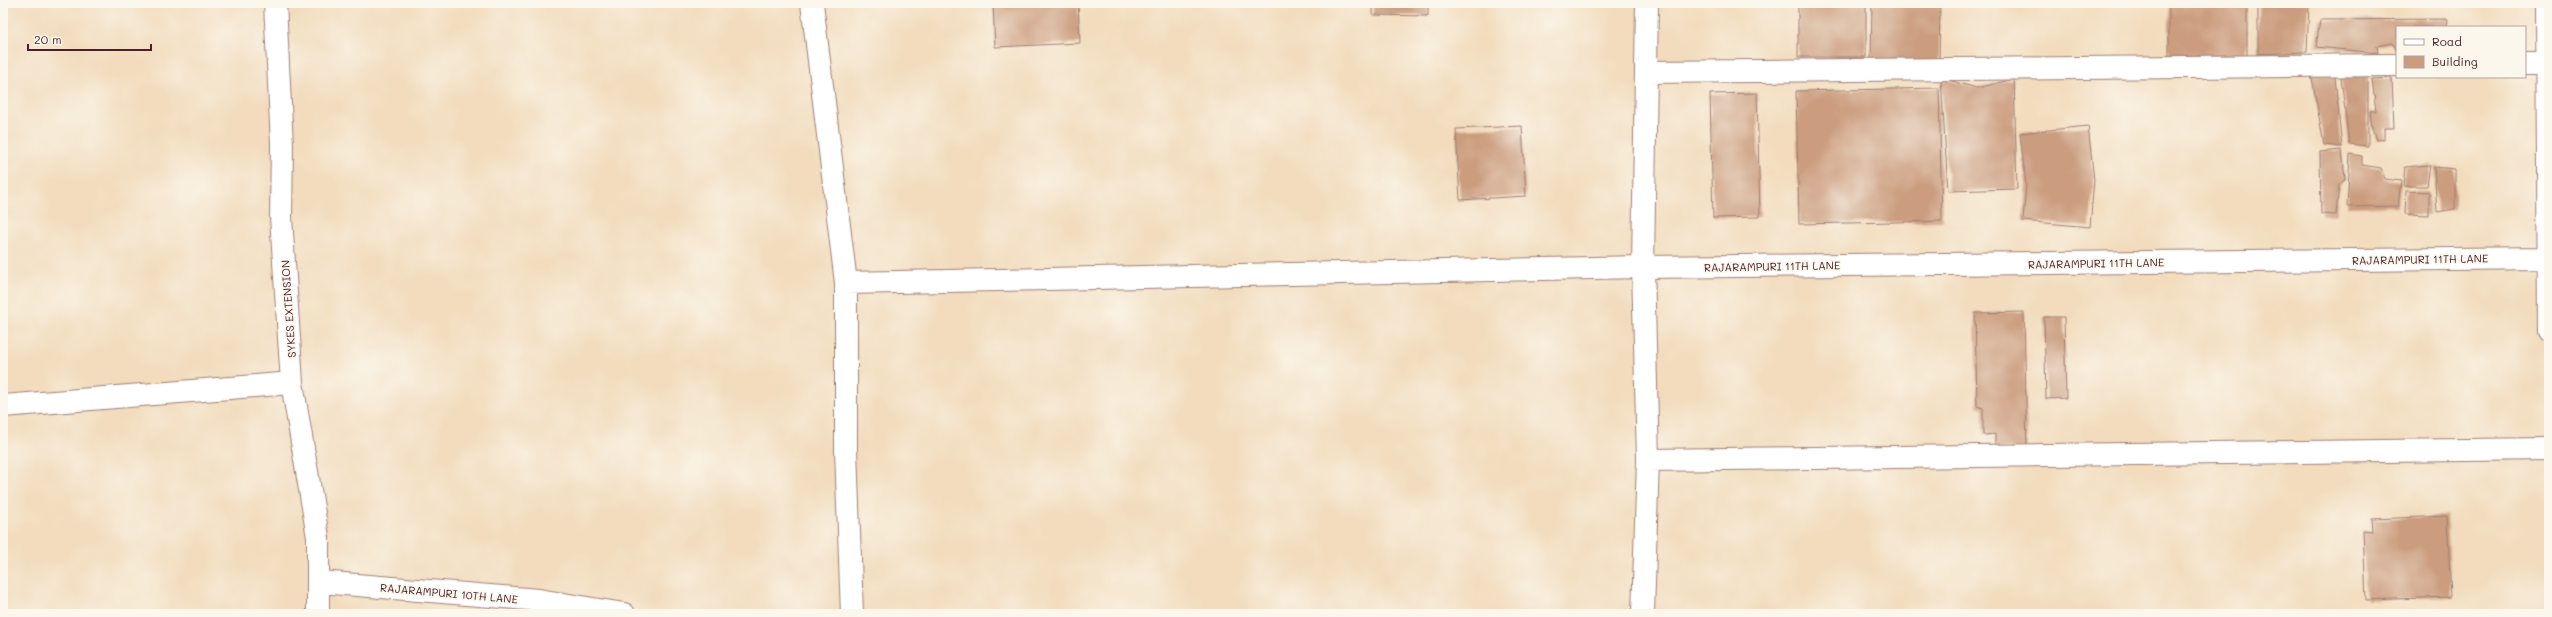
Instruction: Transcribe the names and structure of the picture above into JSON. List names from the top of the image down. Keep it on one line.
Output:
{"streets":{"street":["RAJARAMPURI 11TH LANE","SYKES EXTENSION","RAJARAMPURI 10TH LANE"]},"crossings":[["SYKES EXTENSION","RAJARAMPURI 10TH LANE"]],"legend":["Road","Building"],"scale_bar":"20 m"}
